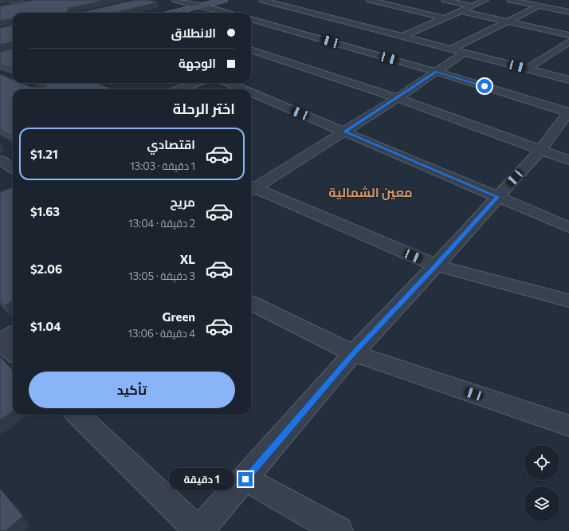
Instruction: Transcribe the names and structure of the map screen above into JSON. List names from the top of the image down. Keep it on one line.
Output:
{"districts":["معين الشمالية"],"page":{"banner":["الانطلاق","الوجهة"],"heading":"اختر الرحلة","list":[{"name":"اقتصادي","note":"1 دقيقة · 13:03","value":"$1.21"},{"name":"مريح","note":"2 دقيقة · 13:04","value":"$1.63"},{"name":"XL","note":"3 دقيقة · 13:05","value":"$2.06"},{"name":"Green","note":"4 دقيقة · 13:06","value":"$1.04"}],"buttons":"تأكيد","bubble":"1 دقيقة"}}
